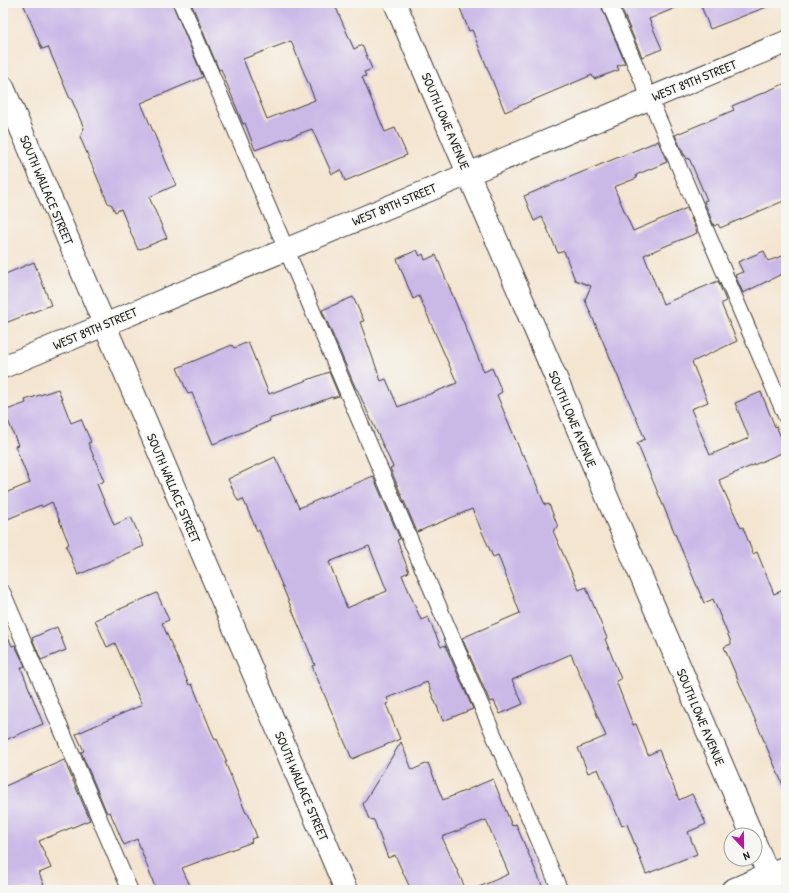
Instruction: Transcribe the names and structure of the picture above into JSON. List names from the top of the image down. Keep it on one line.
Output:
{"streets":{"street":["WEST 89TH STREET","SOUTH LOWE AVENUE","SOUTH WALLACE STREET"]},"crossings":[["WEST 89TH STREET","SOUTH LOWE AVENUE"],["WEST 89TH STREET","SOUTH WALLACE STREET"]],"north":"bottom"}
